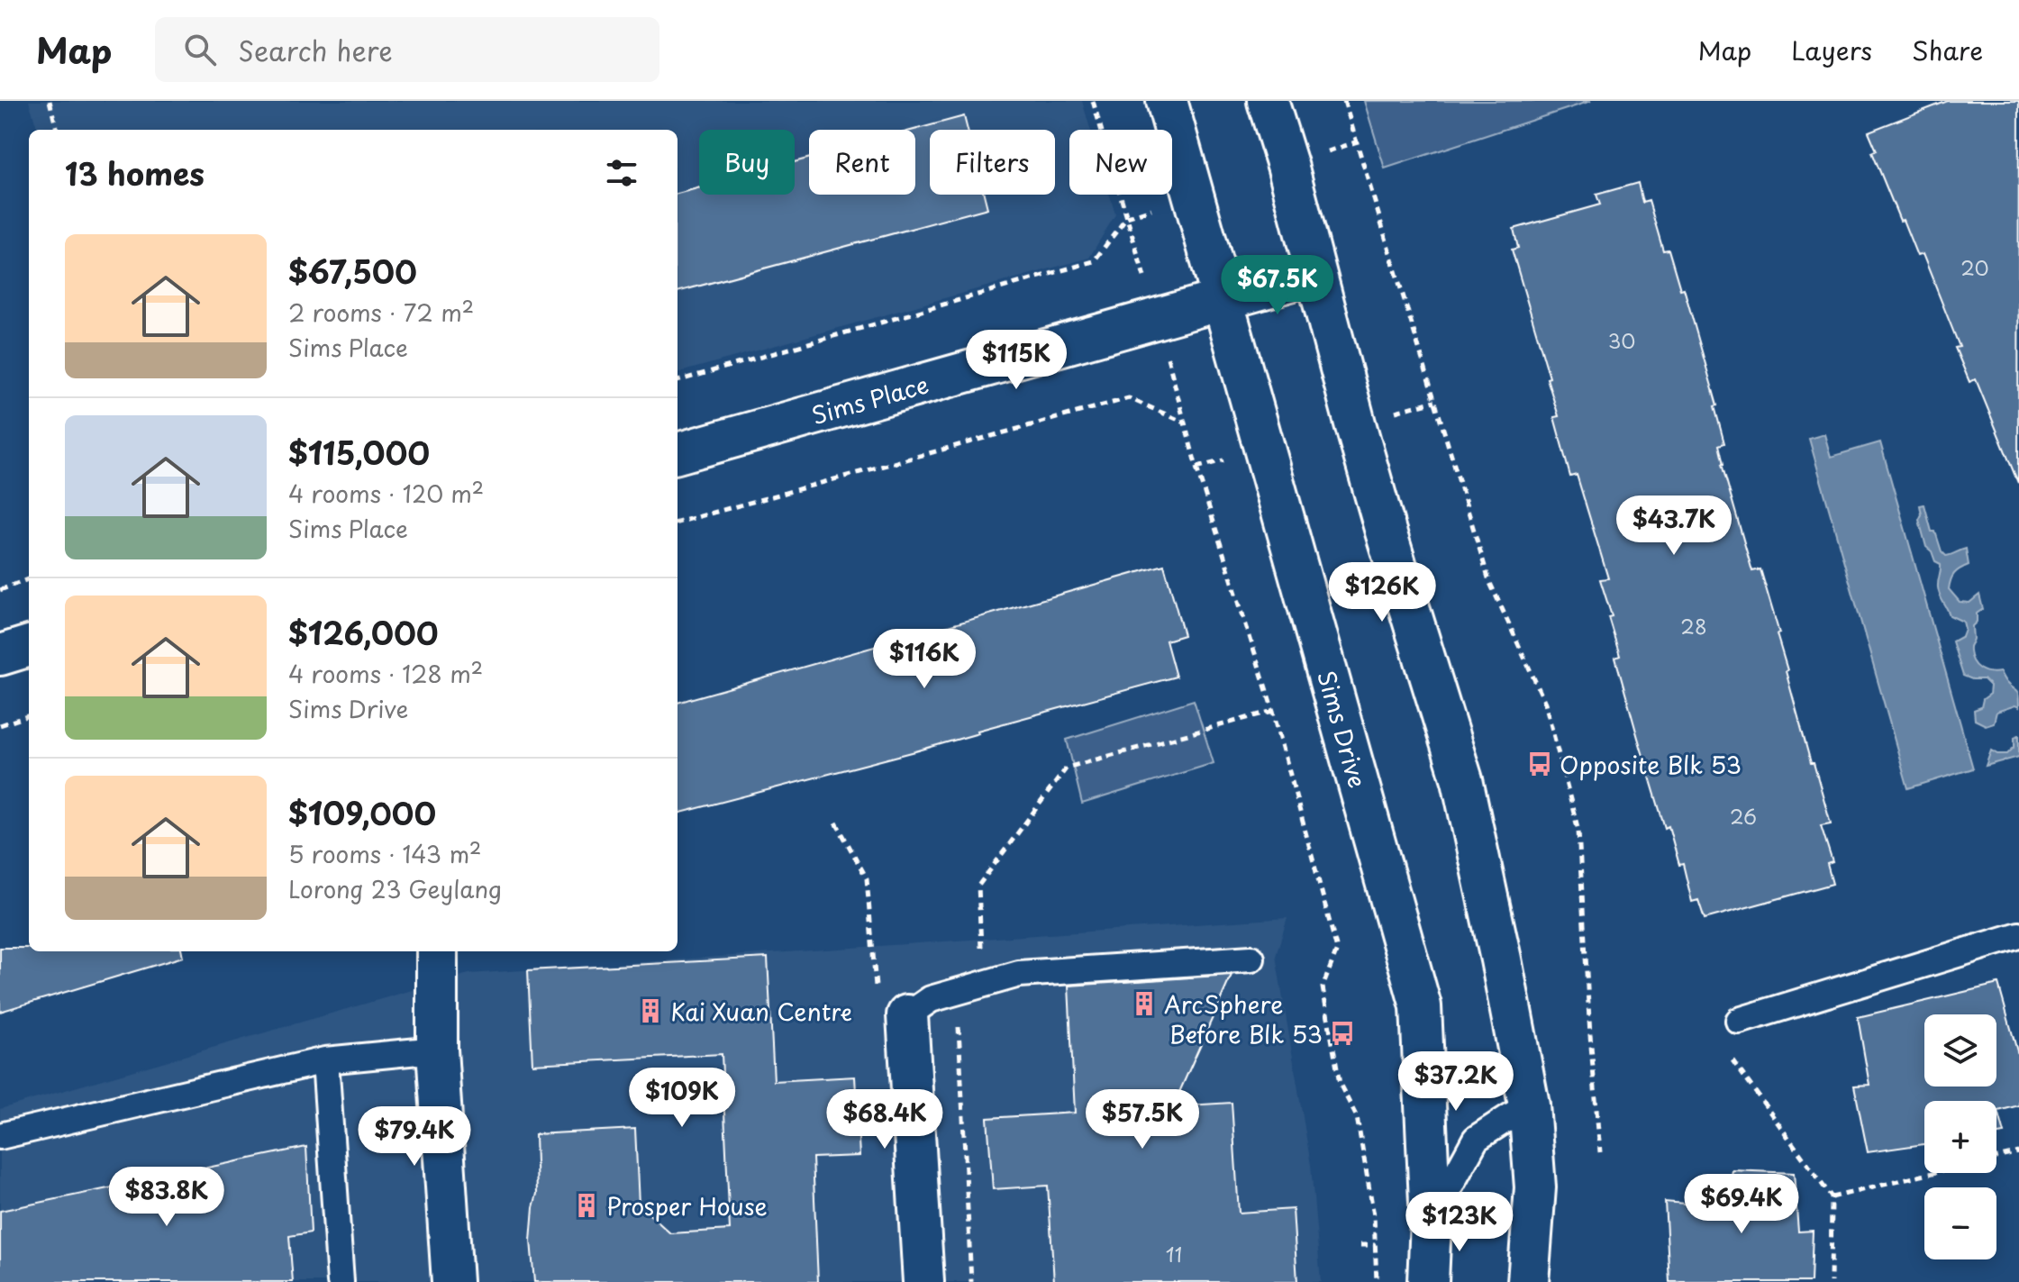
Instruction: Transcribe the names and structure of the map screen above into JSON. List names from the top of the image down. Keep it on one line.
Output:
{"streets":{"street":["Sims Place","Sims Drive"]},"crossings":[["Sims Place","Sims Drive"]],"places":{"bus stop":["Opposite Blk 53","Before Blk 53"],"building":["ArcSphere","Kai Xuan Centre","Prosper House"]},"house_numbers":["20","30","28","26","11"],"page":{"header":"Map","search":"Search here","nav":["Map","Layers","Share"],"chip":["Buy","Rent","Filters","New"],"heading":"13 homes","list":[{"name":"$67,500","note":"2 rooms · 72 m² · Sims Place"},{"name":"$115,000","note":"4 rooms · 120 m² · Sims Place"},{"name":"$126,000","note":"4 rooms · 128 m² · Sims Drive"},{"name":"$109,000","note":"5 rooms · 143 m² · Lorong 23 Geylang"}],"price":["$67.5K","$115K","$43.7K","$126K","$116K","$37.2K","$109K","$68.4K","$57.5K","$79.4K","$83.8K","$69.4K","$123K"],"map_buttons":["+","−"]}}
